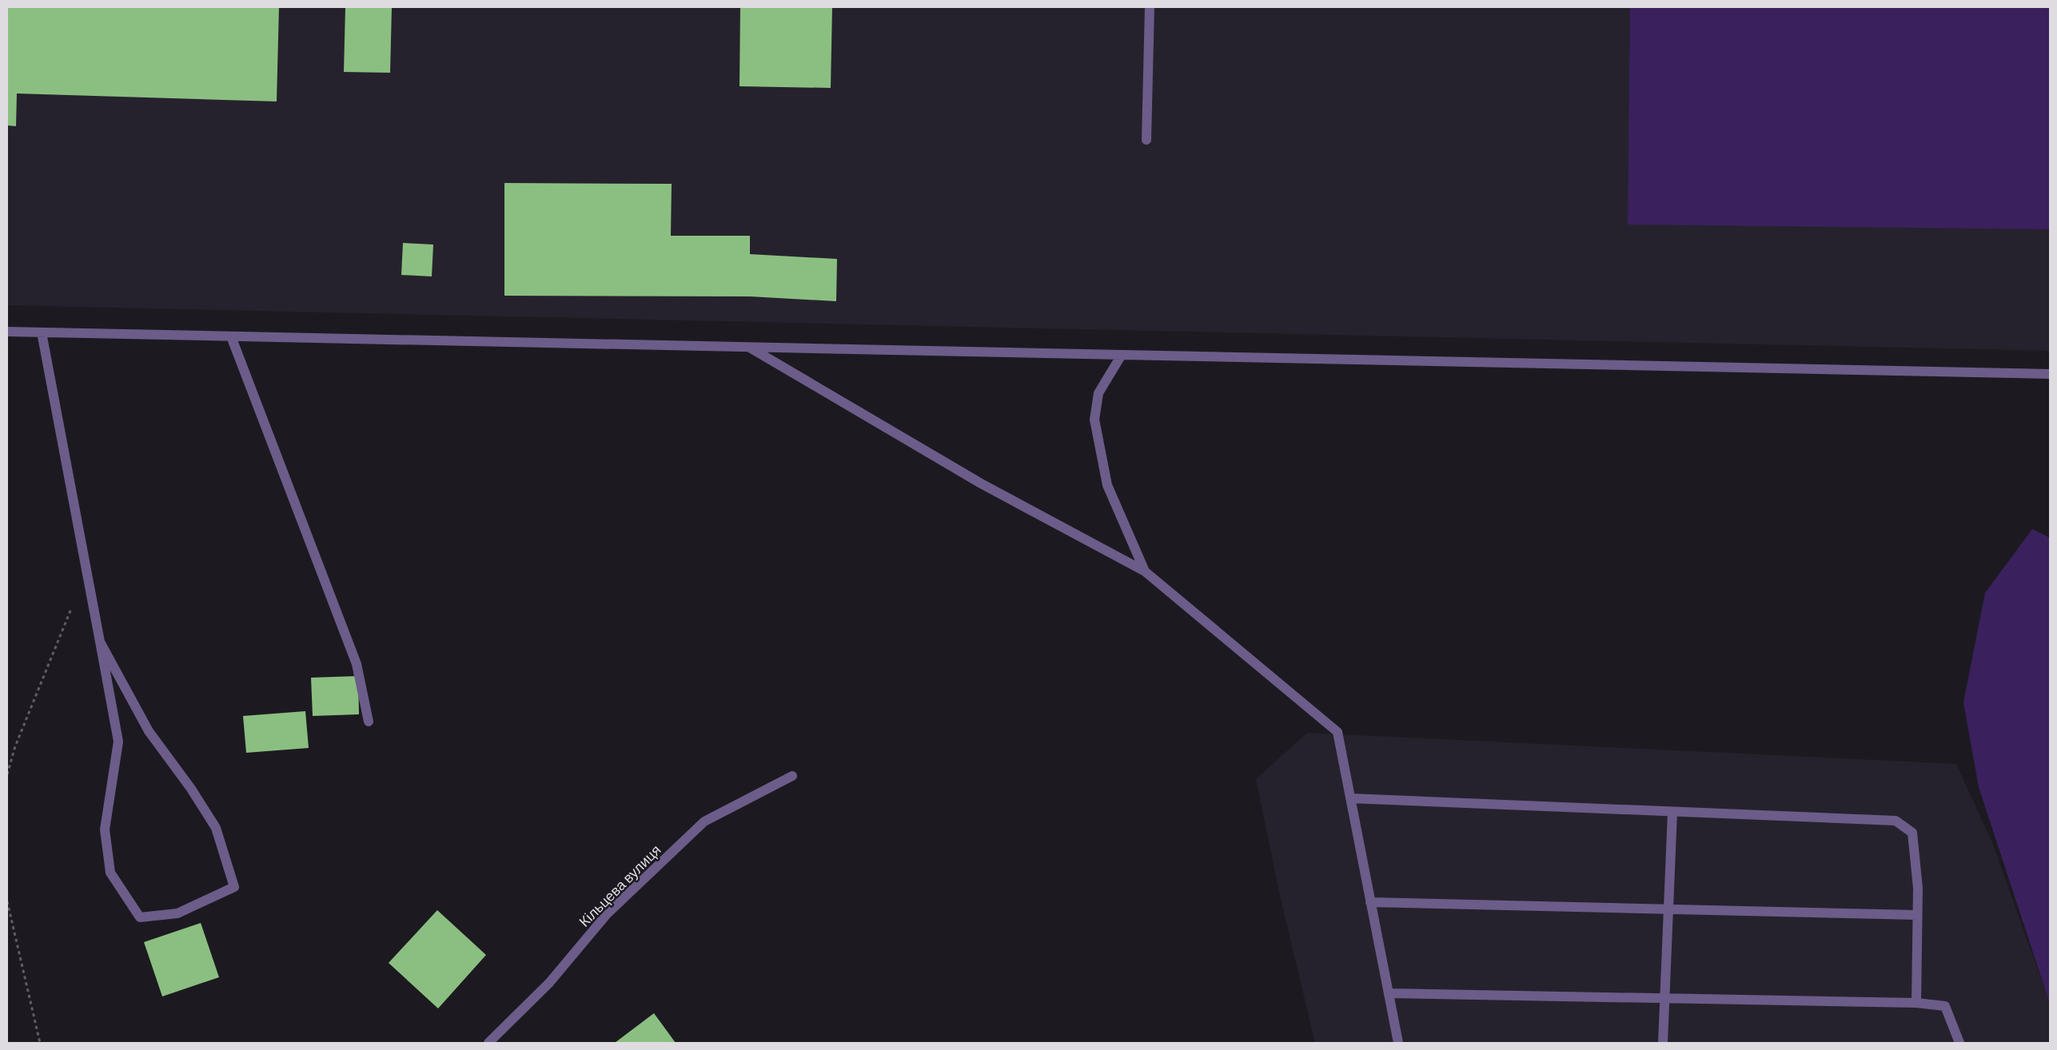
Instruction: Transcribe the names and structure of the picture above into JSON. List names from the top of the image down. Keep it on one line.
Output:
{"streets":{"street":["Кільцева вулиця"]}}
